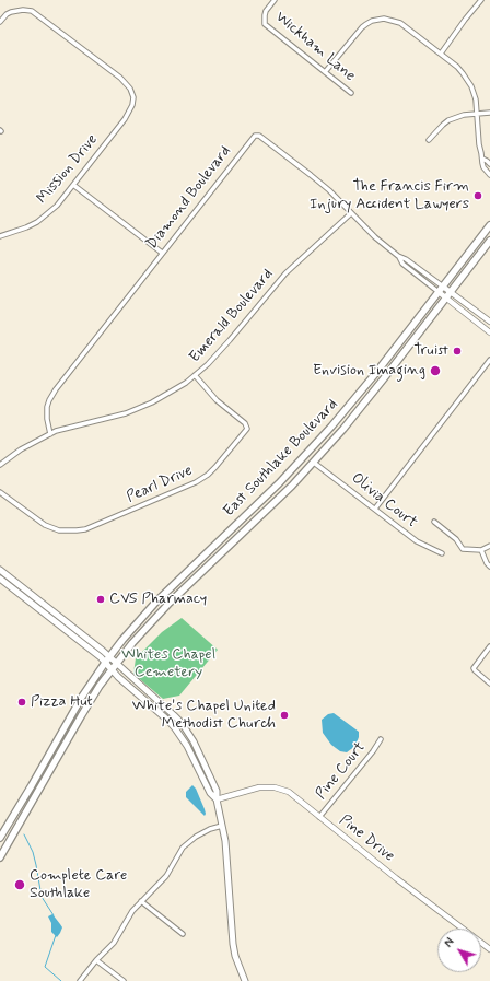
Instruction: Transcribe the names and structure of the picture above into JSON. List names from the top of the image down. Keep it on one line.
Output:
{"streets":{"main road":["East Southlake Boulevard"],"street":["Wickham Lane","Mission Drive","Diamond Boulevard","Emerald Boulevard","Pearl Drive","Olivia Court","Pine Court","Pine Drive"]},"crossings":[["Diamond Boulevard","Emerald Boulevard"],["Diamond Boulevard","East Southlake Boulevard"],["Emerald Boulevard","Pearl Drive"],["East Southlake Boulevard","Olivia Court"],["Pine Court","Pine Drive"]],"parks":["Whites Chapel Cemetery"],"places":["The Francis Firm Injury Accident Lawyers","Truist","Envision Imaging","CVS Pharmacy","Pizza Hut","White's Chapel United Methodist Church","Complete Care Southlake"],"north":"top left"}
